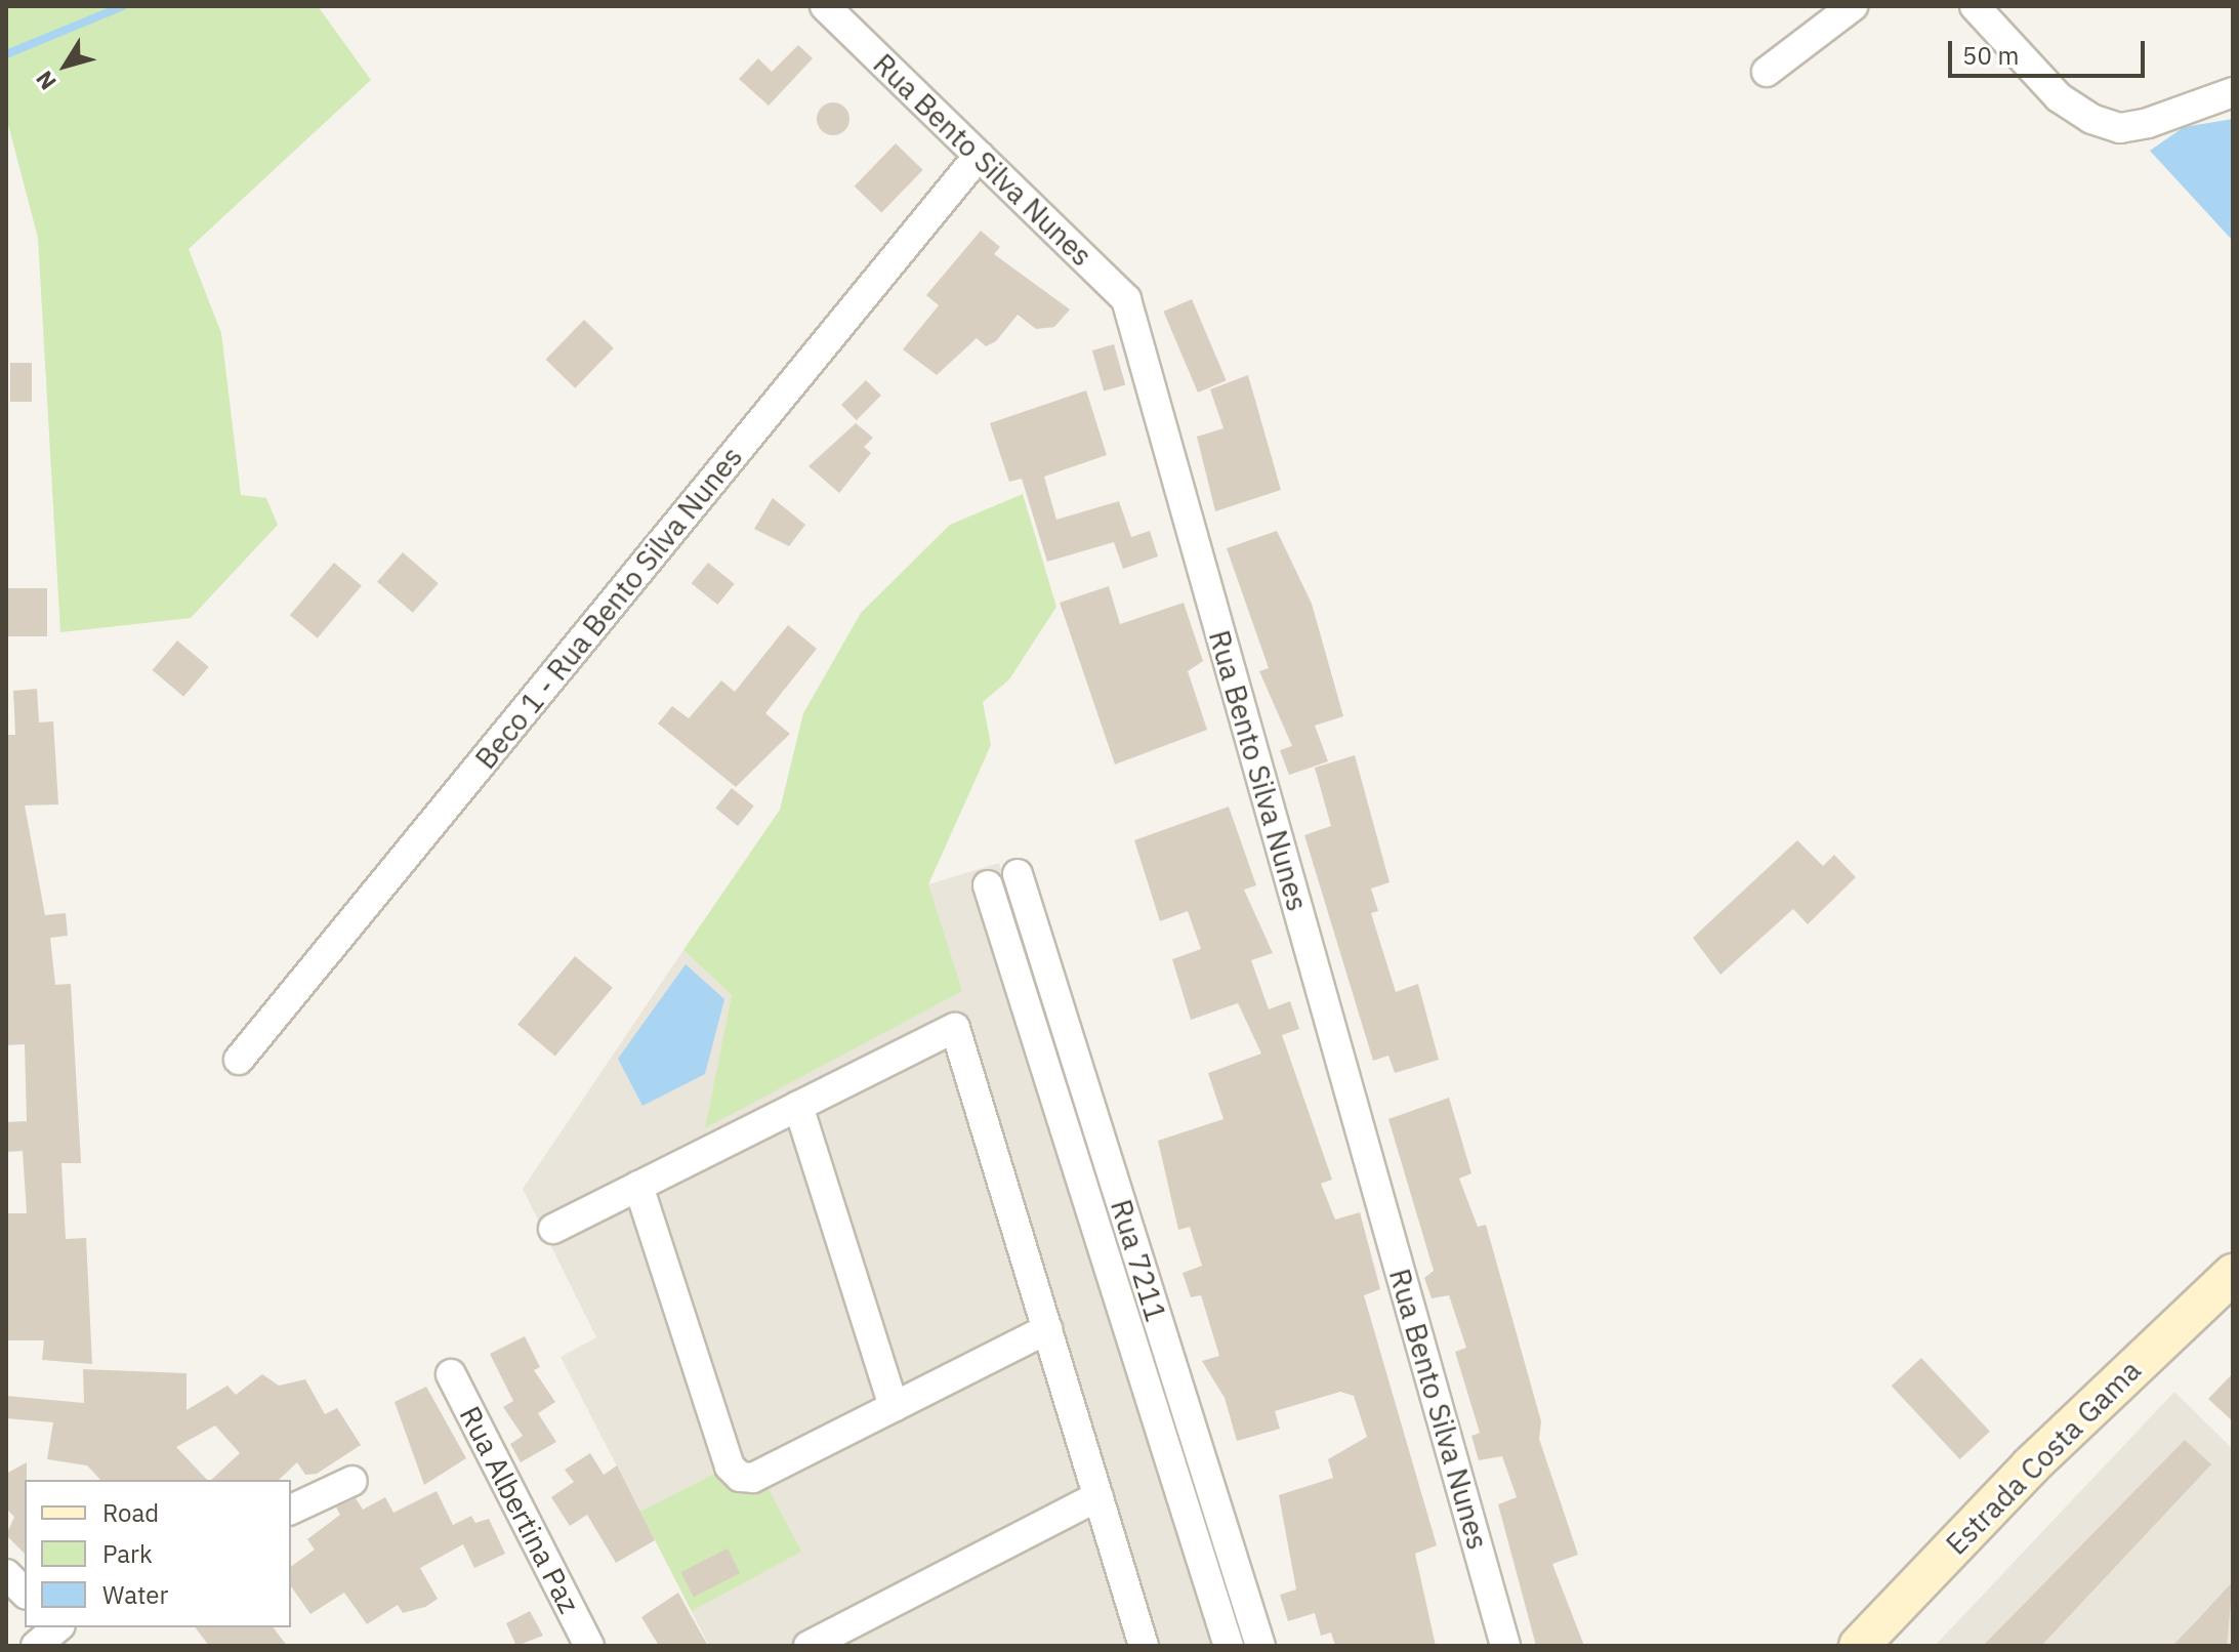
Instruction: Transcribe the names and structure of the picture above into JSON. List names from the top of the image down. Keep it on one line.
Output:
{"streets":{"main road":["Estrada Costa Gama"],"street":["Rua Bento Silva Nunes","Beco 1 - Rua Bento Silva Nunes","Rua 7211","Rua Albertina Paz"]},"crossings":[["Rua Bento Silva Nunes","Beco 1 - Rua Bento Silva Nunes"]],"legend":["Road","Park","Water"],"scale_bar":"50 m","north":"bottom left"}
